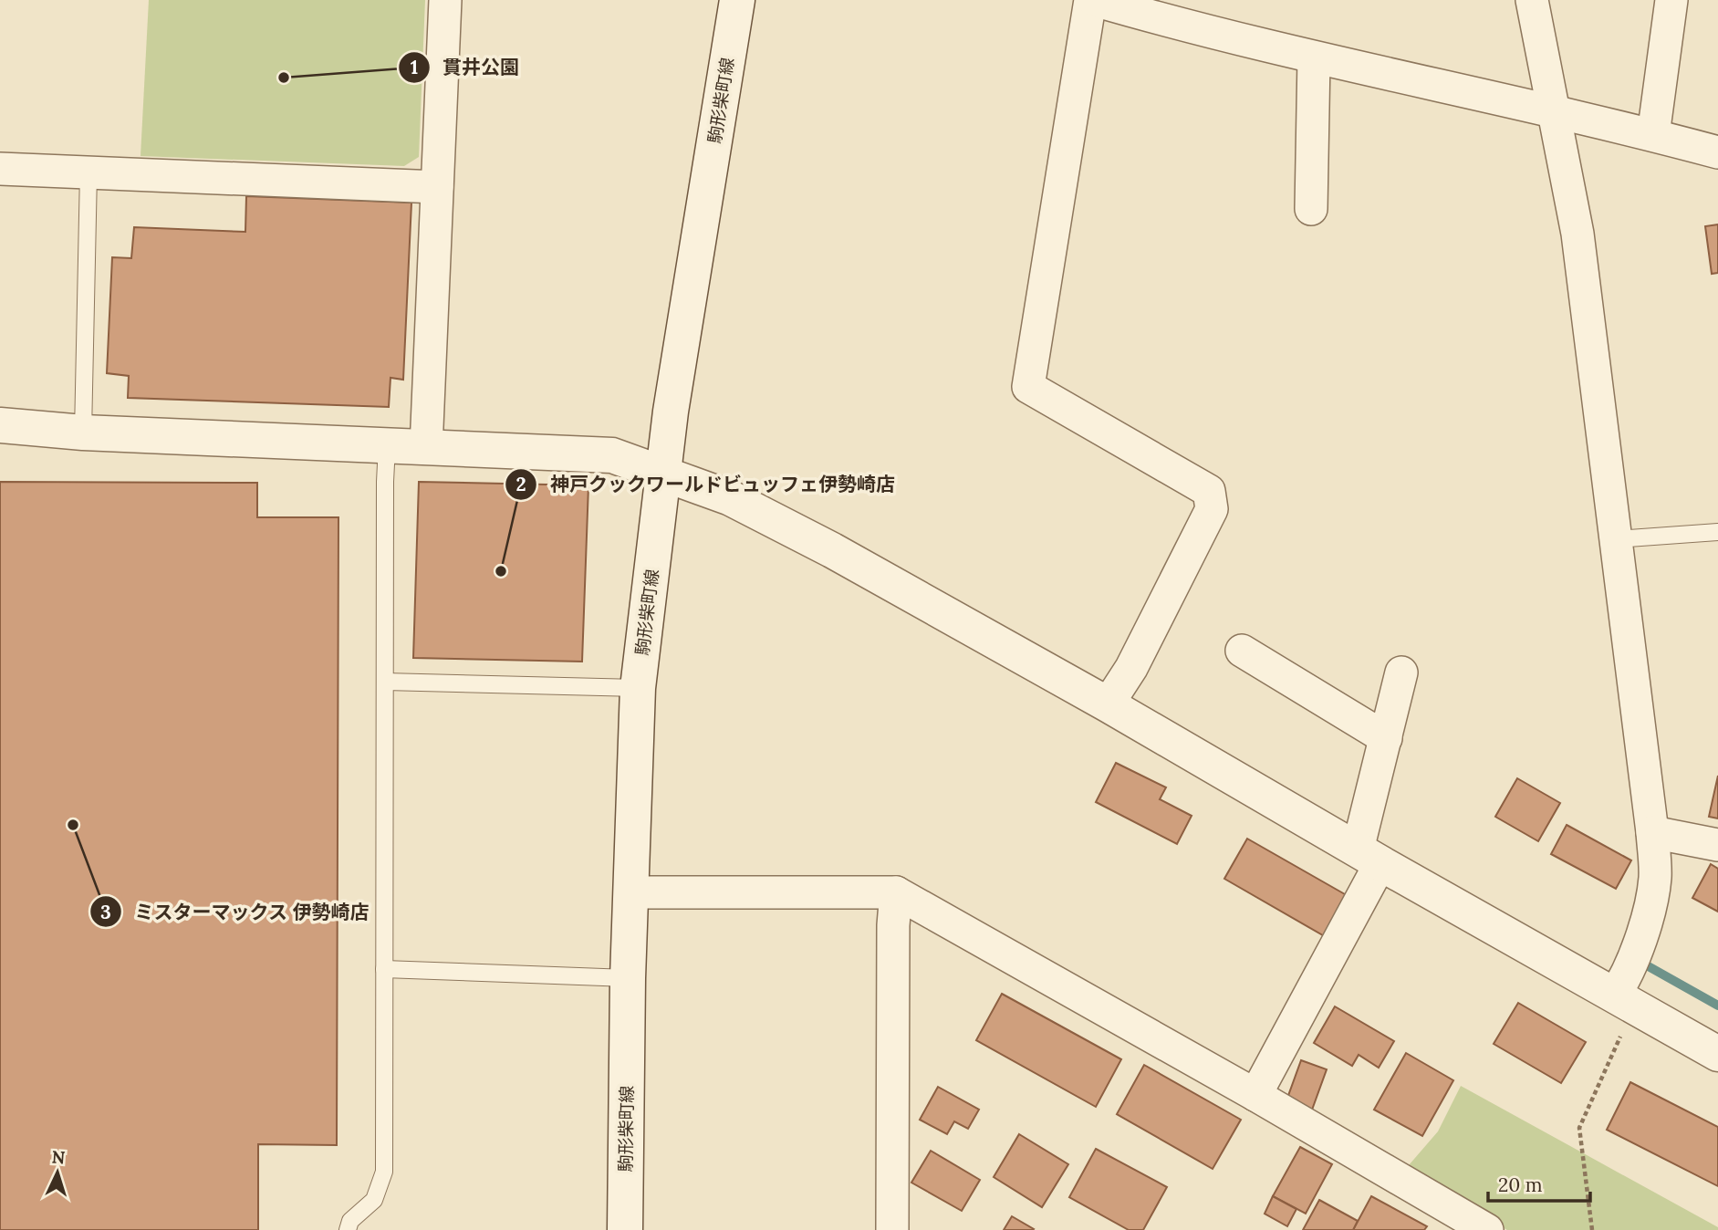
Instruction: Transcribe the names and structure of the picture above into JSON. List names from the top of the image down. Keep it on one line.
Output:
{"streets":{"street":["駒形柴町線"]},"places":["貫井公園","神戸クックワールドビュッフェ伊勢崎店","ミスターマックス 伊勢崎店"],"scale_bar":"20 m","north":"top"}
